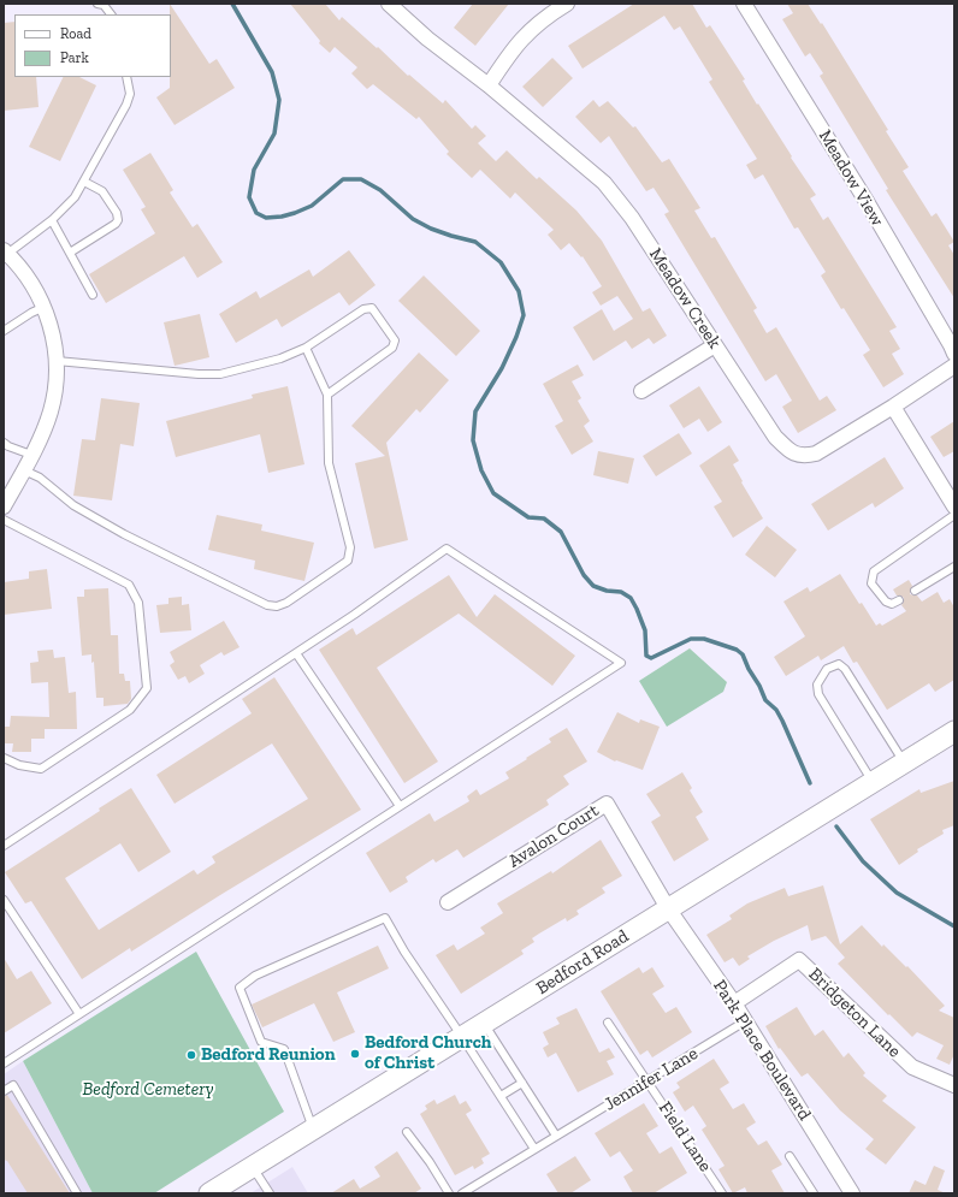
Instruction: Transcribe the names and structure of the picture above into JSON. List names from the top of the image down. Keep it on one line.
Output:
{"streets":{"main road":["Bedford Road"],"street":["Meadow View","Meadow Creek","Avalon Court","Bridgeton Lane","Park Place Boulevard"],"lane":["Jennifer Lane","Field Lane"]},"crossings":[["Avalon Court","Bedford Road"],["Avalon Court","Park Place Boulevard"],["Bedford Road","Park Place Boulevard"],["Bridgeton Lane","Park Place Boulevard"],["Park Place Boulevard","Jennifer Lane"],["Jennifer Lane","Field Lane"]],"parks":["Bedford Cemetery"],"places":["Bedford Church of Christ","Bedford Reunion"],"legend":["Road","Park"]}
